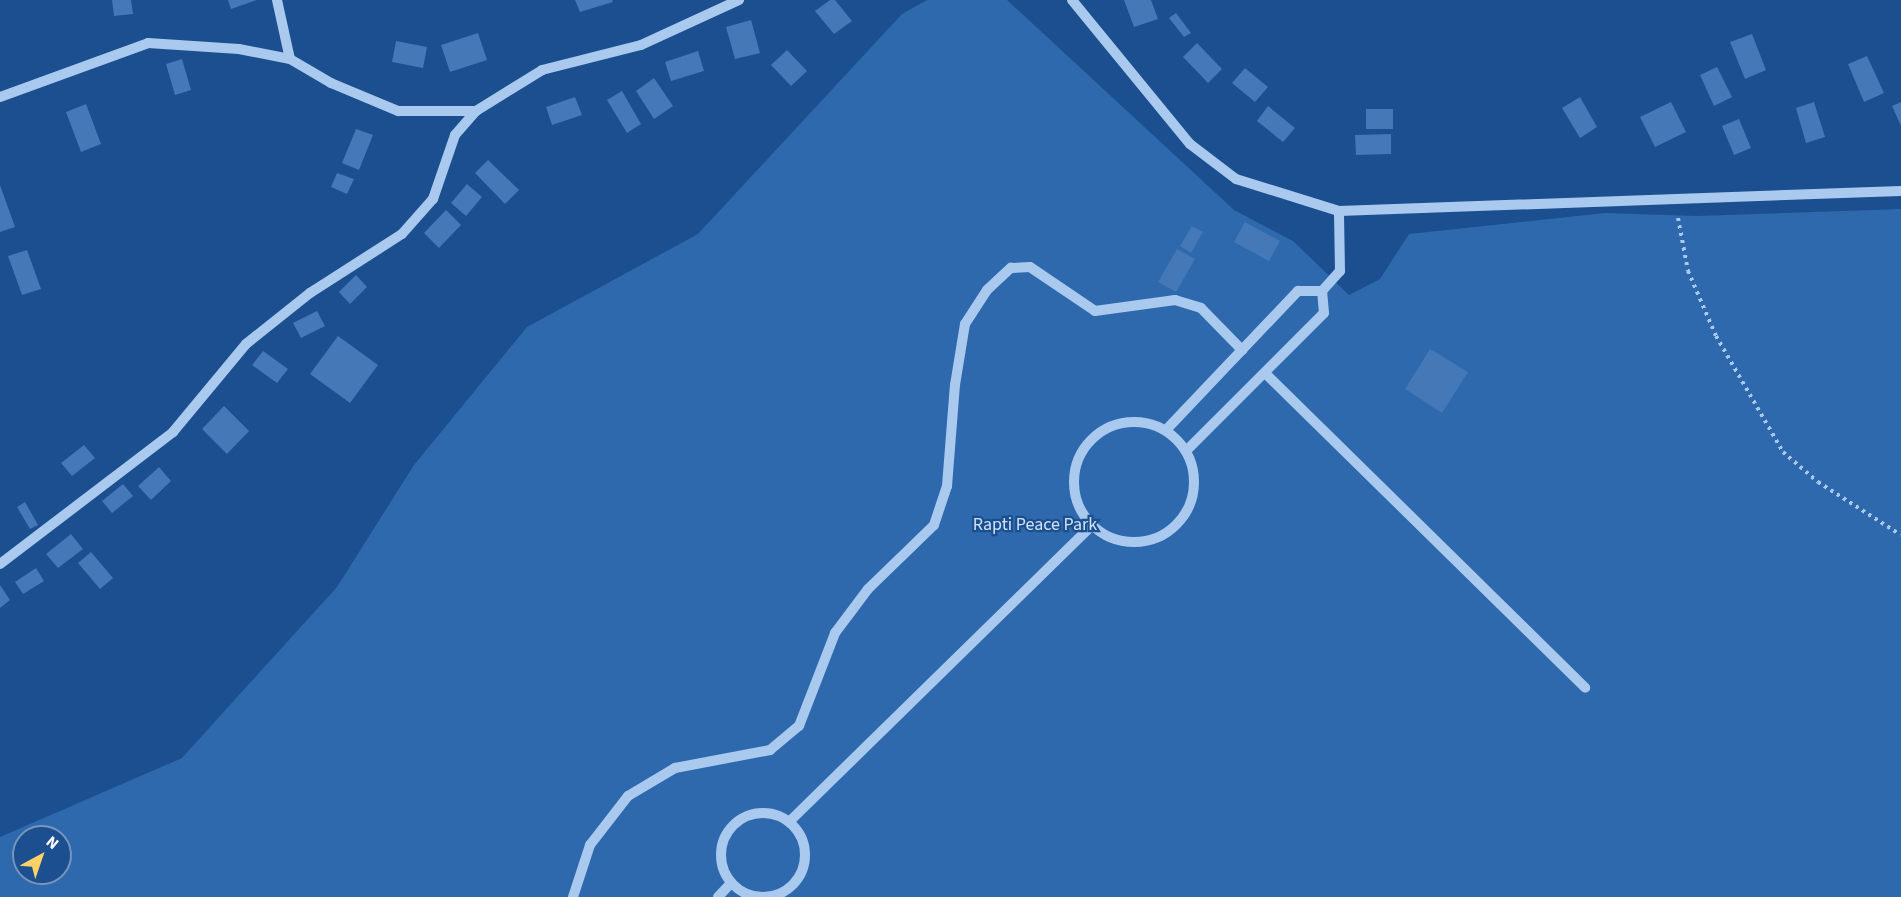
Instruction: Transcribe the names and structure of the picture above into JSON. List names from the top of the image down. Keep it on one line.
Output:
{"parks":["Rapti Peace Park"],"north":"top right"}
